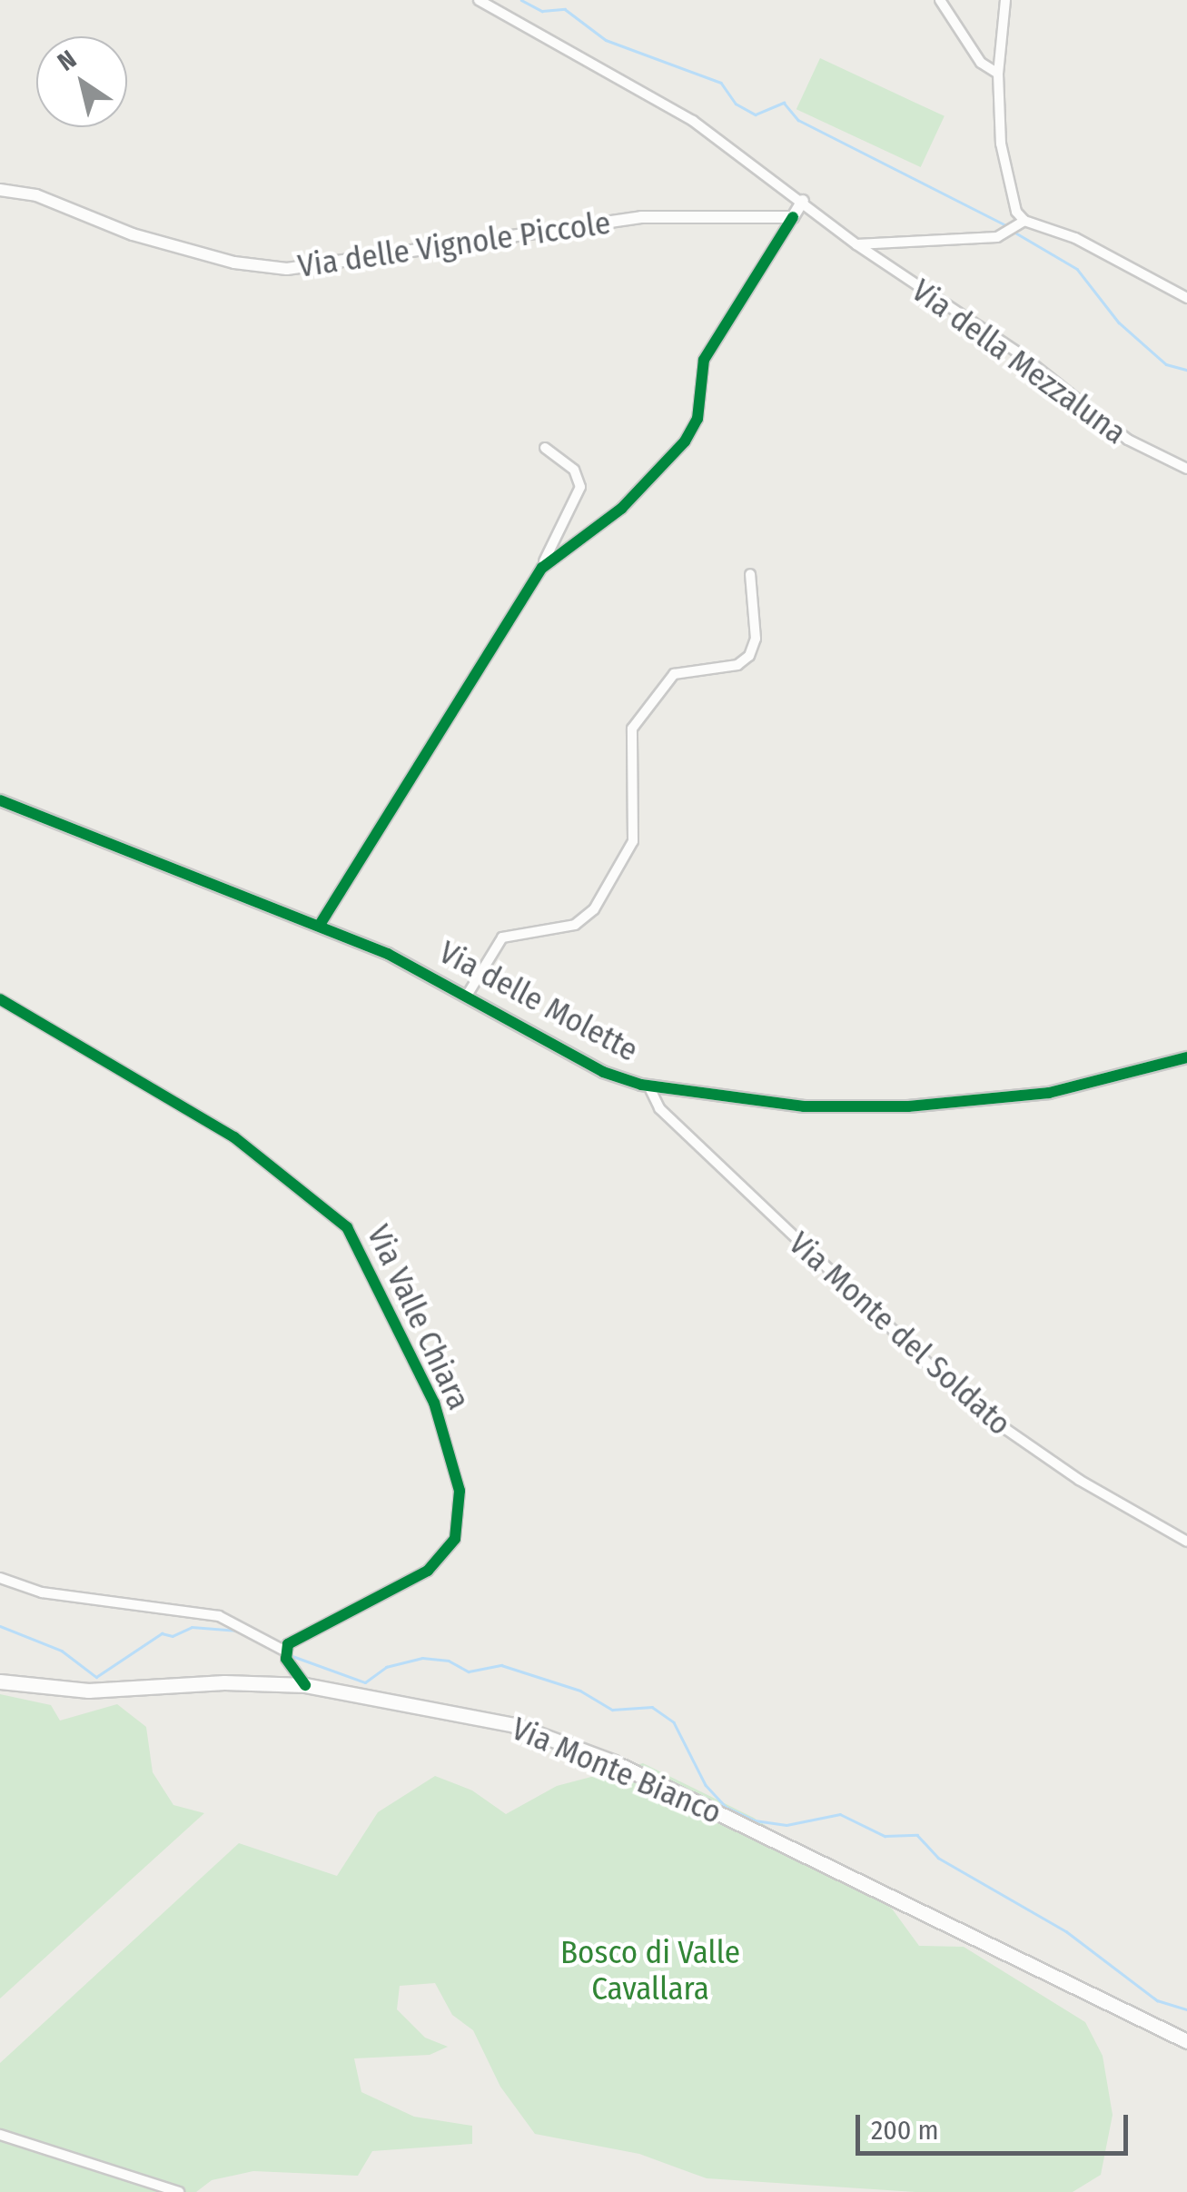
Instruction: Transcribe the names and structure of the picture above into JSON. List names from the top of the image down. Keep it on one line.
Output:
{"streets":{"main road":["Via Monte Bianco"],"street":["Via delle Vignole Piccole","Via della Mezzaluna","Via delle Molette","Via Valle Chiara","Via Monte del Soldato"]},"crossings":[["Via delle Molette","Via Monte del Soldato"]],"parks":["Bosco di Valle Cavallara"],"scale_bar":"200 m","north":"top left"}
